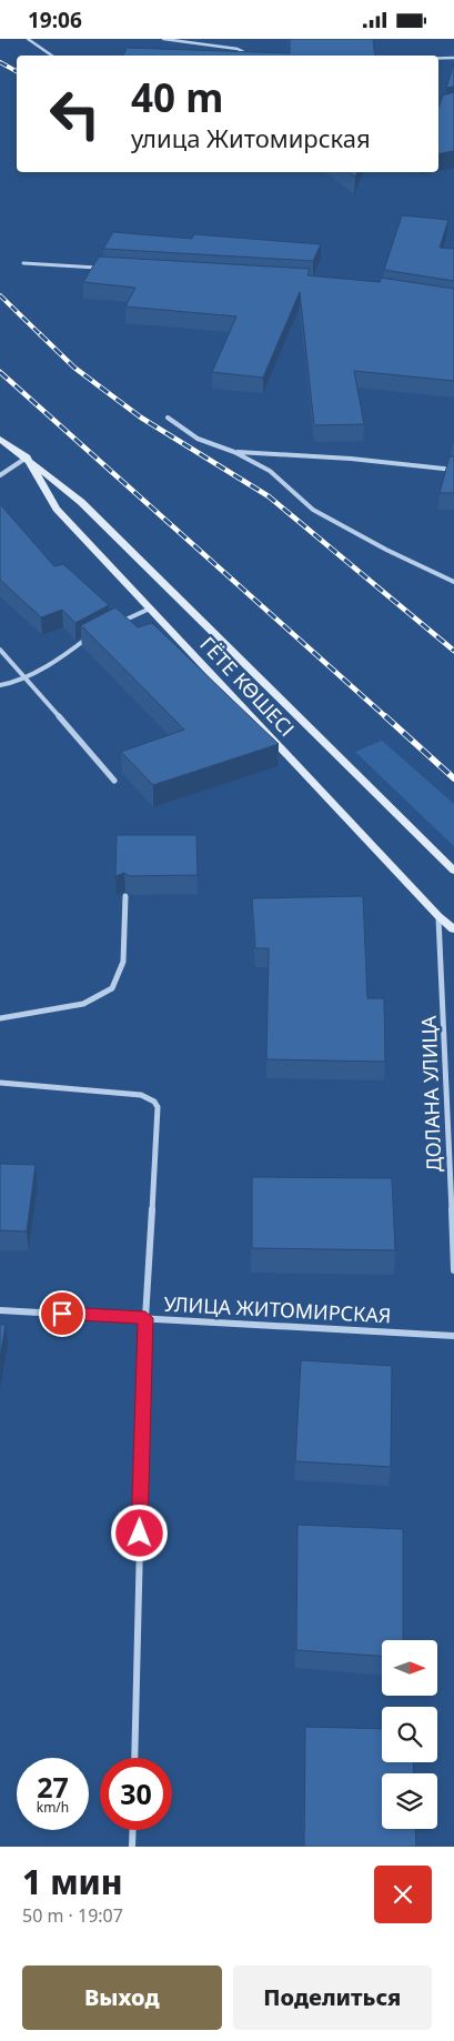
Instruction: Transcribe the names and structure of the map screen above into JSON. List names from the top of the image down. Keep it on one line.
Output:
{"streets":{"main road":["ГЁТЕ КӨШЕСІ"],"street":["ДОЛАНА УЛИЦА","УЛИЦА ЖИТОМИРСКАЯ"]},"crossings":[["ГЁТЕ КӨШЕСІ","ДОЛАНА УЛИЦА"]],"north":"right","page":{"status":"19:06","turn":["40 m","улица Житомирская"],"speed":"27 km/h","limit":"30","heading":["1 мин","50 m · 19:07"],"buttons":["Выход","Поделиться"]}}
